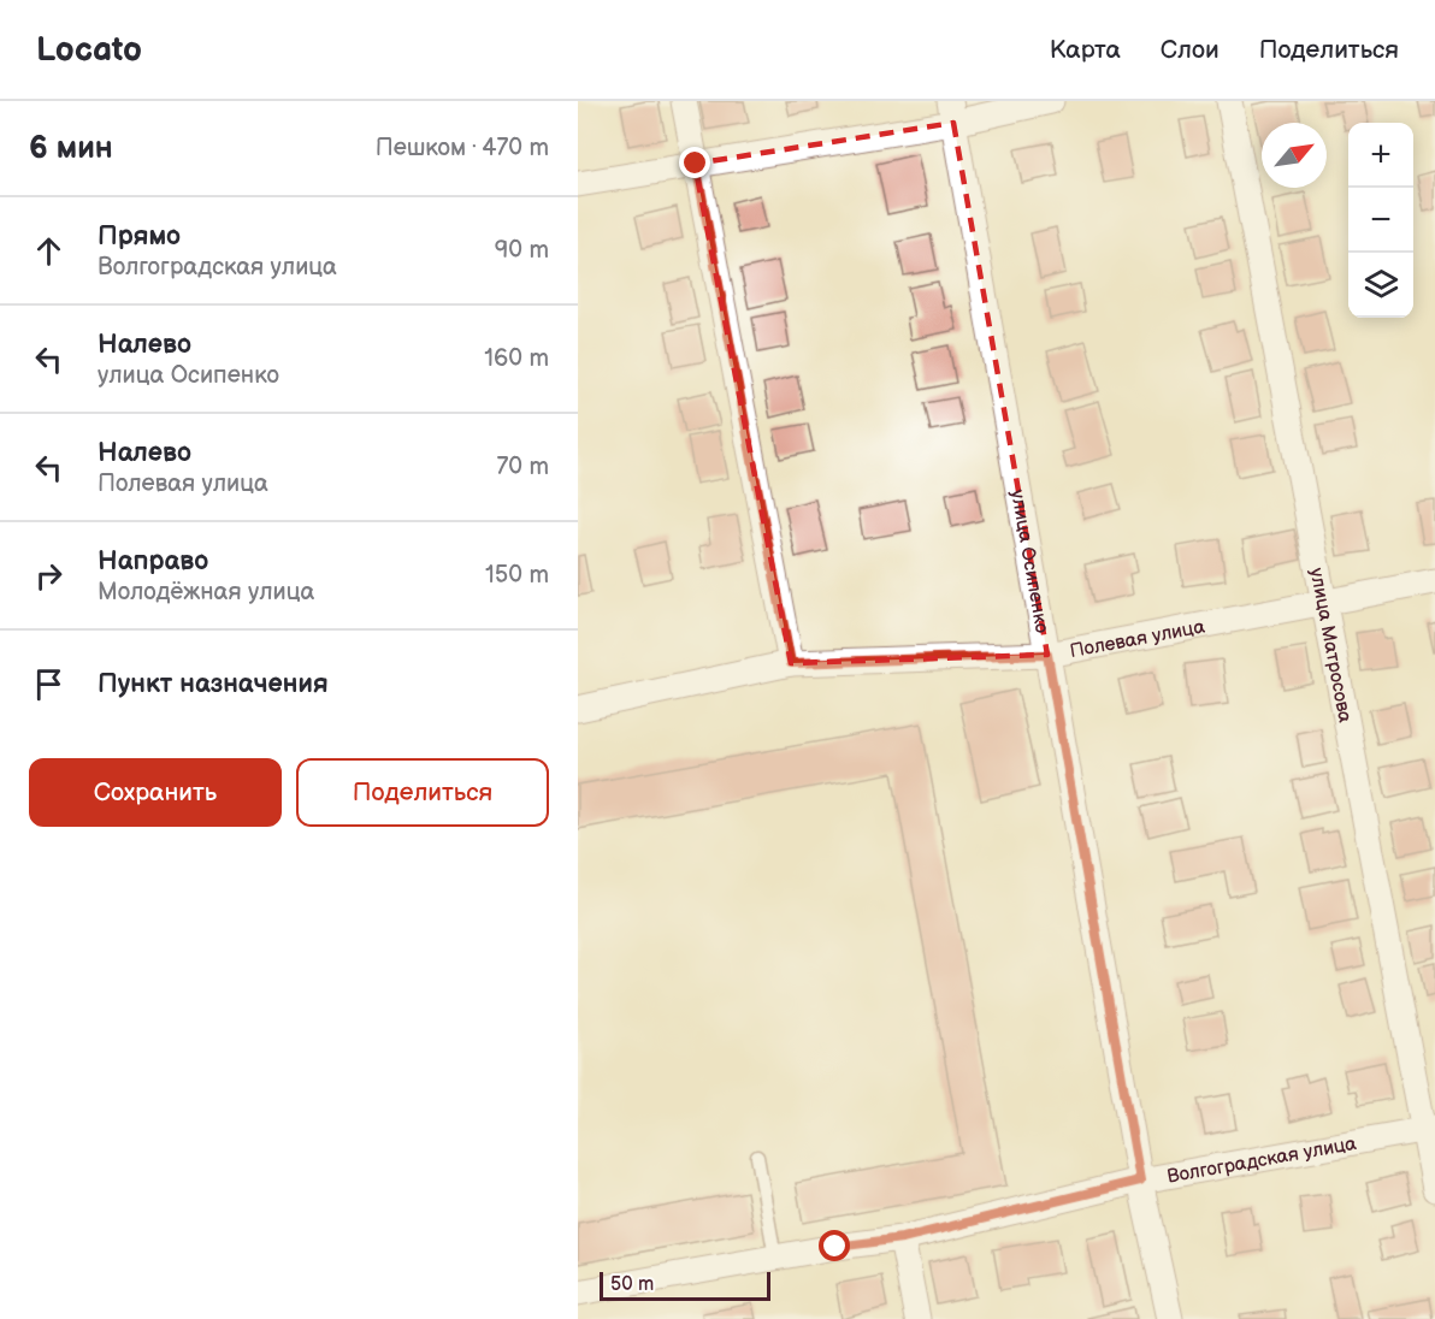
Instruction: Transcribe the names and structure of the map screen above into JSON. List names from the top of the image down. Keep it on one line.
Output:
{"streets":{"street":["улица Осипенко","Полевая улица","улица Матросова","Волгоградская улица"]},"crossings":[["улица Осипенко","Полевая улица"],["улица Осипенко","Волгоградская улица"],["Полевая улица","улица Матросова"],["улица Матросова","Волгоградская улица"]],"scale_bar":"50 m","north":"top right","page":{"header":"Locato","nav":["Карта","Слои","Поделиться"],"heading":["6 мин","Пешком · 470 m"],"map_buttons":["+","−"],"list":[["Прямо","Волгоградская улица","90 m"],["Налево","улица Осипенко","160 m"],["Налево","Полевая улица","70 m"],["Направо","Молодёжная улица","150 m"],"Пункт назначения"],"buttons":["Сохранить","Поделиться"],"scale":"50 m"}}
